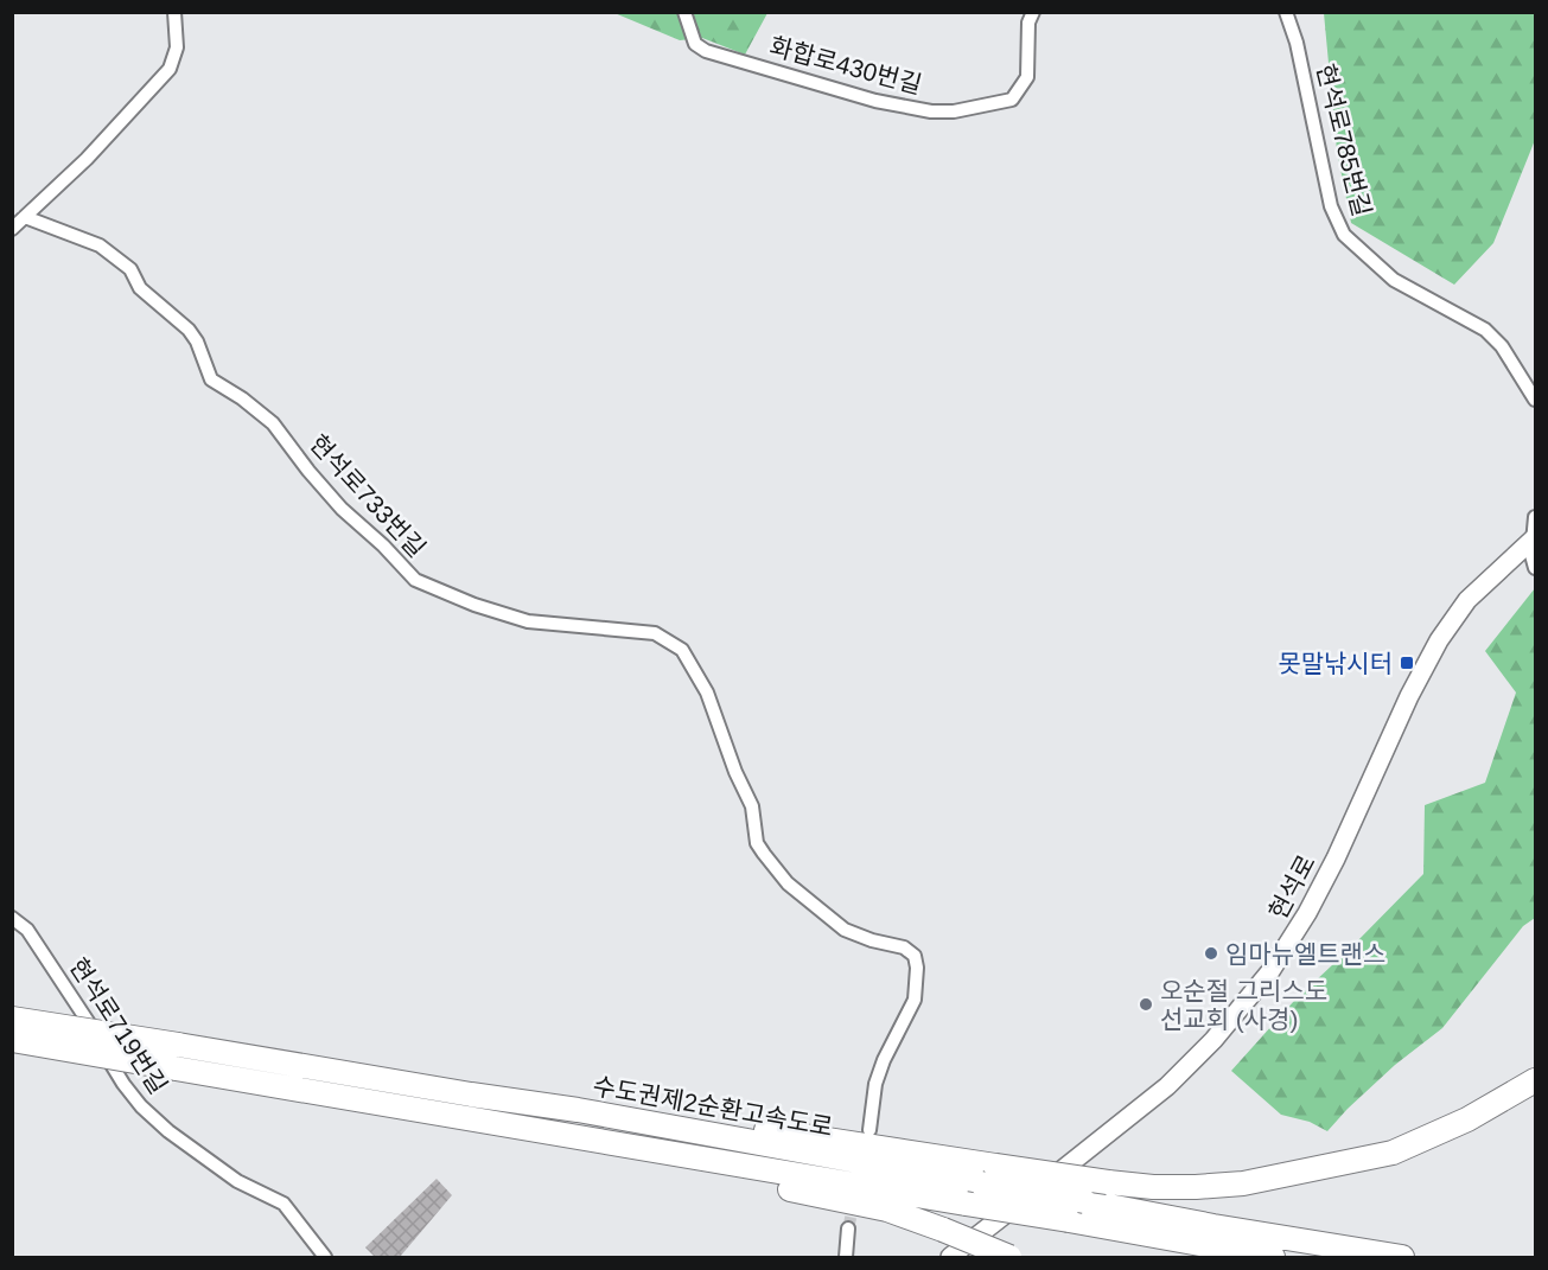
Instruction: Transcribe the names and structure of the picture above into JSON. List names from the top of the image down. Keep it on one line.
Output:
{"streets":{"highway":["수도권제2순환고속도로"],"street":["화합로430번길","현석로785번길","현석로733번길","현석로","현석로719번길"]},"places":{"transit":["못말낚시터"],"other":["임마뉴엘트랜스","오순절 그리스도 선교회 (사경)"]}}
